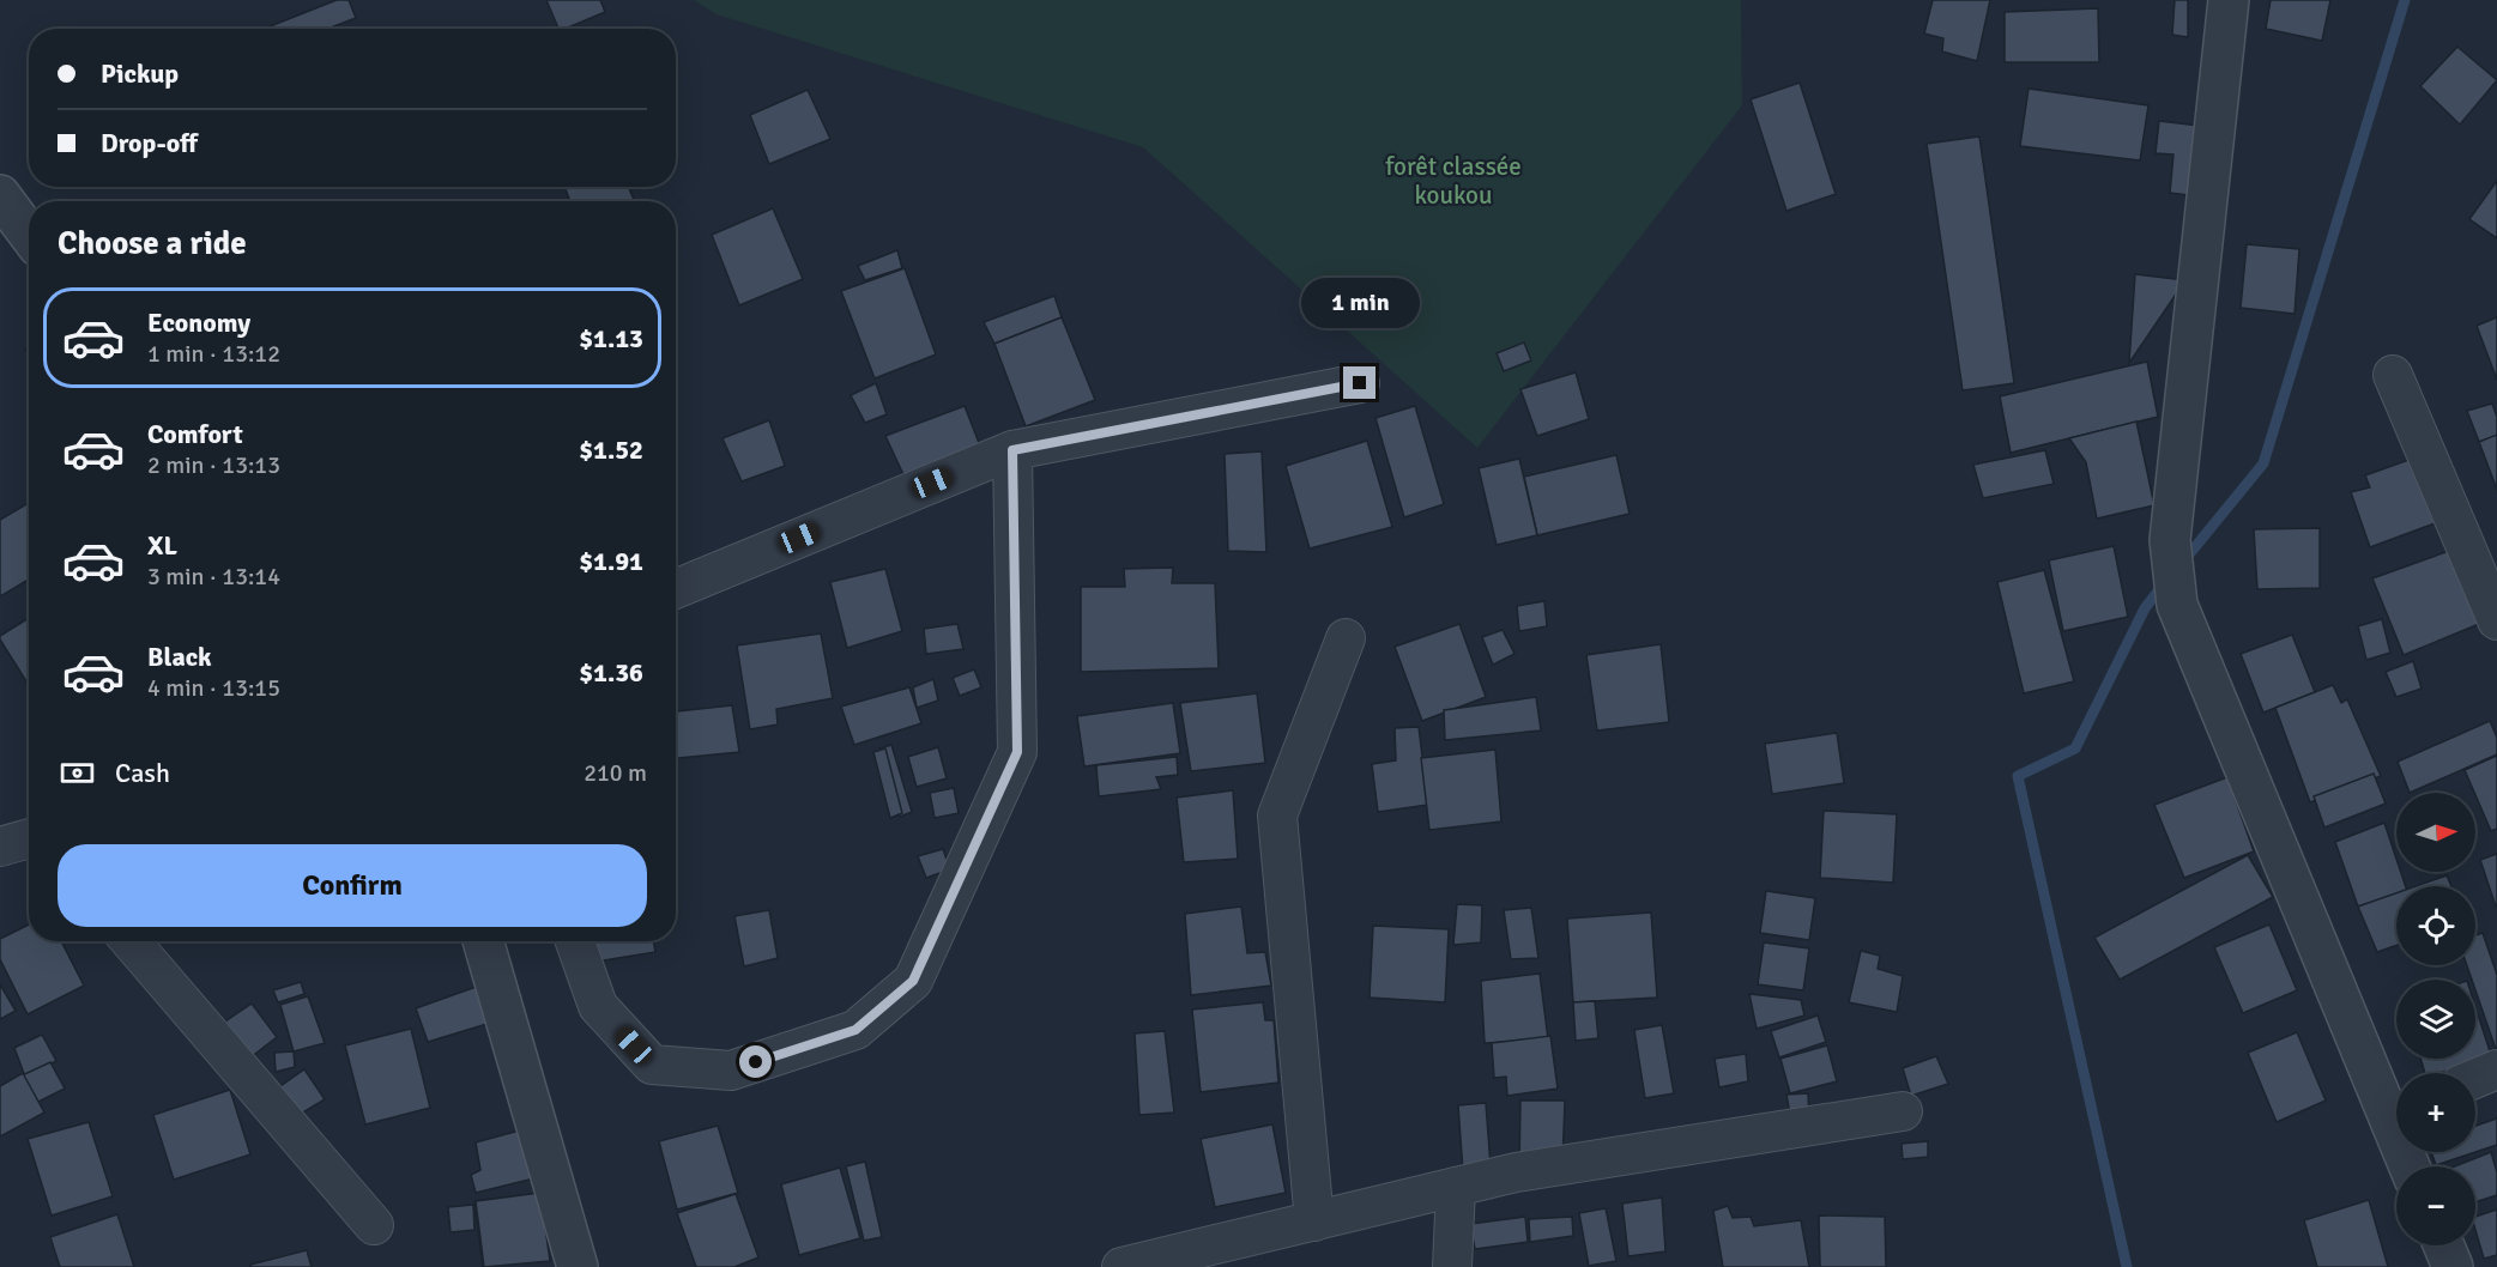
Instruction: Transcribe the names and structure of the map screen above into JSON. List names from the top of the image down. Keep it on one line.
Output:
{"parks":["forêt classée koukou"],"north":"right","page":{"banner":["Pickup","Drop-off"],"heading":"Choose a ride","bubble":"1 min","list":[{"name":"Economy","note":"1 min · 13:12","value":"$1.13"},{"name":"Comfort","note":"2 min · 13:13","value":"$1.52"},{"name":"XL","note":"3 min · 13:14","value":"$1.91"},{"name":"Black","note":"4 min · 13:15","value":"$1.36"}],"pay":["Cash","210 m"],"map_buttons":["+","−"],"buttons":"Confirm"}}
